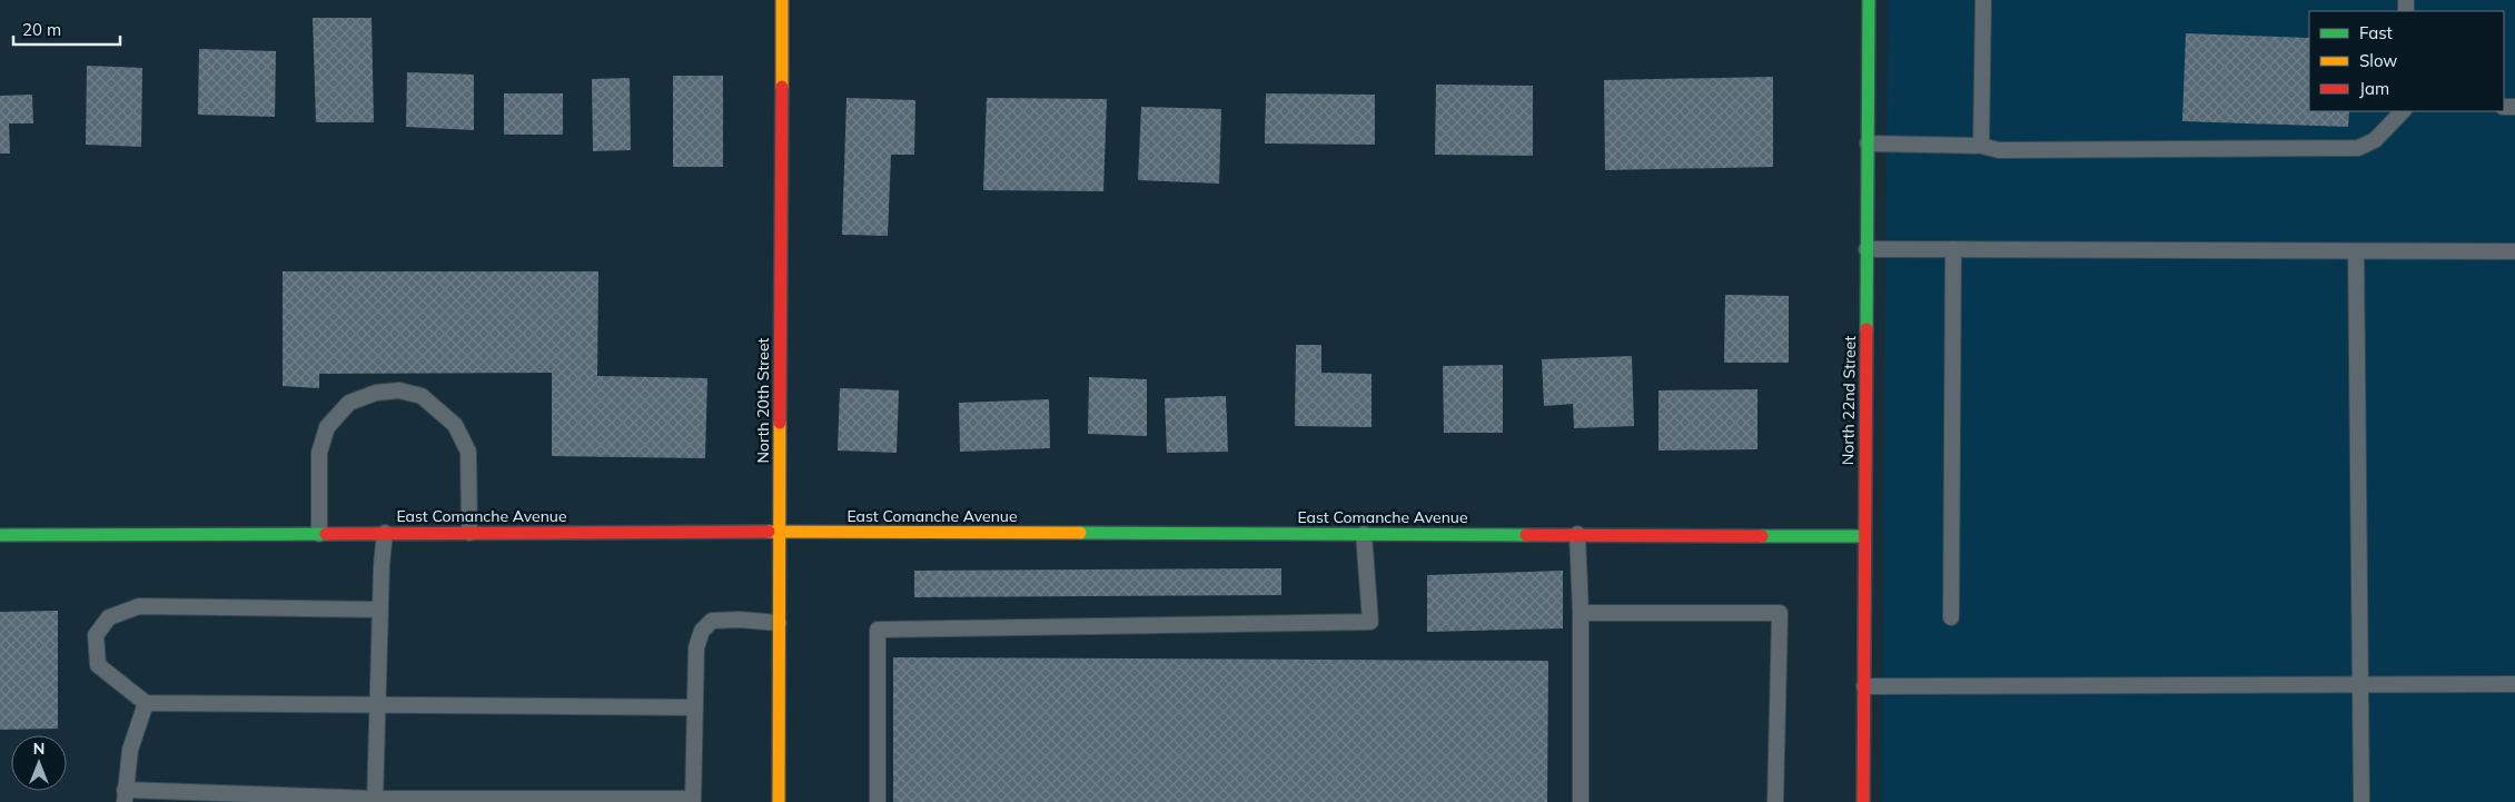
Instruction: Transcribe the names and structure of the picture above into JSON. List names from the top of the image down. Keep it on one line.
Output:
{"streets":{"street":["North 20th Street","North 22nd Street","East Comanche Avenue"]},"crossings":[["North 20th Street","East Comanche Avenue"],["North 22nd Street","East Comanche Avenue"]],"legend":["Fast","Slow","Jam"],"scale_bar":"20 m","north":"top"}
